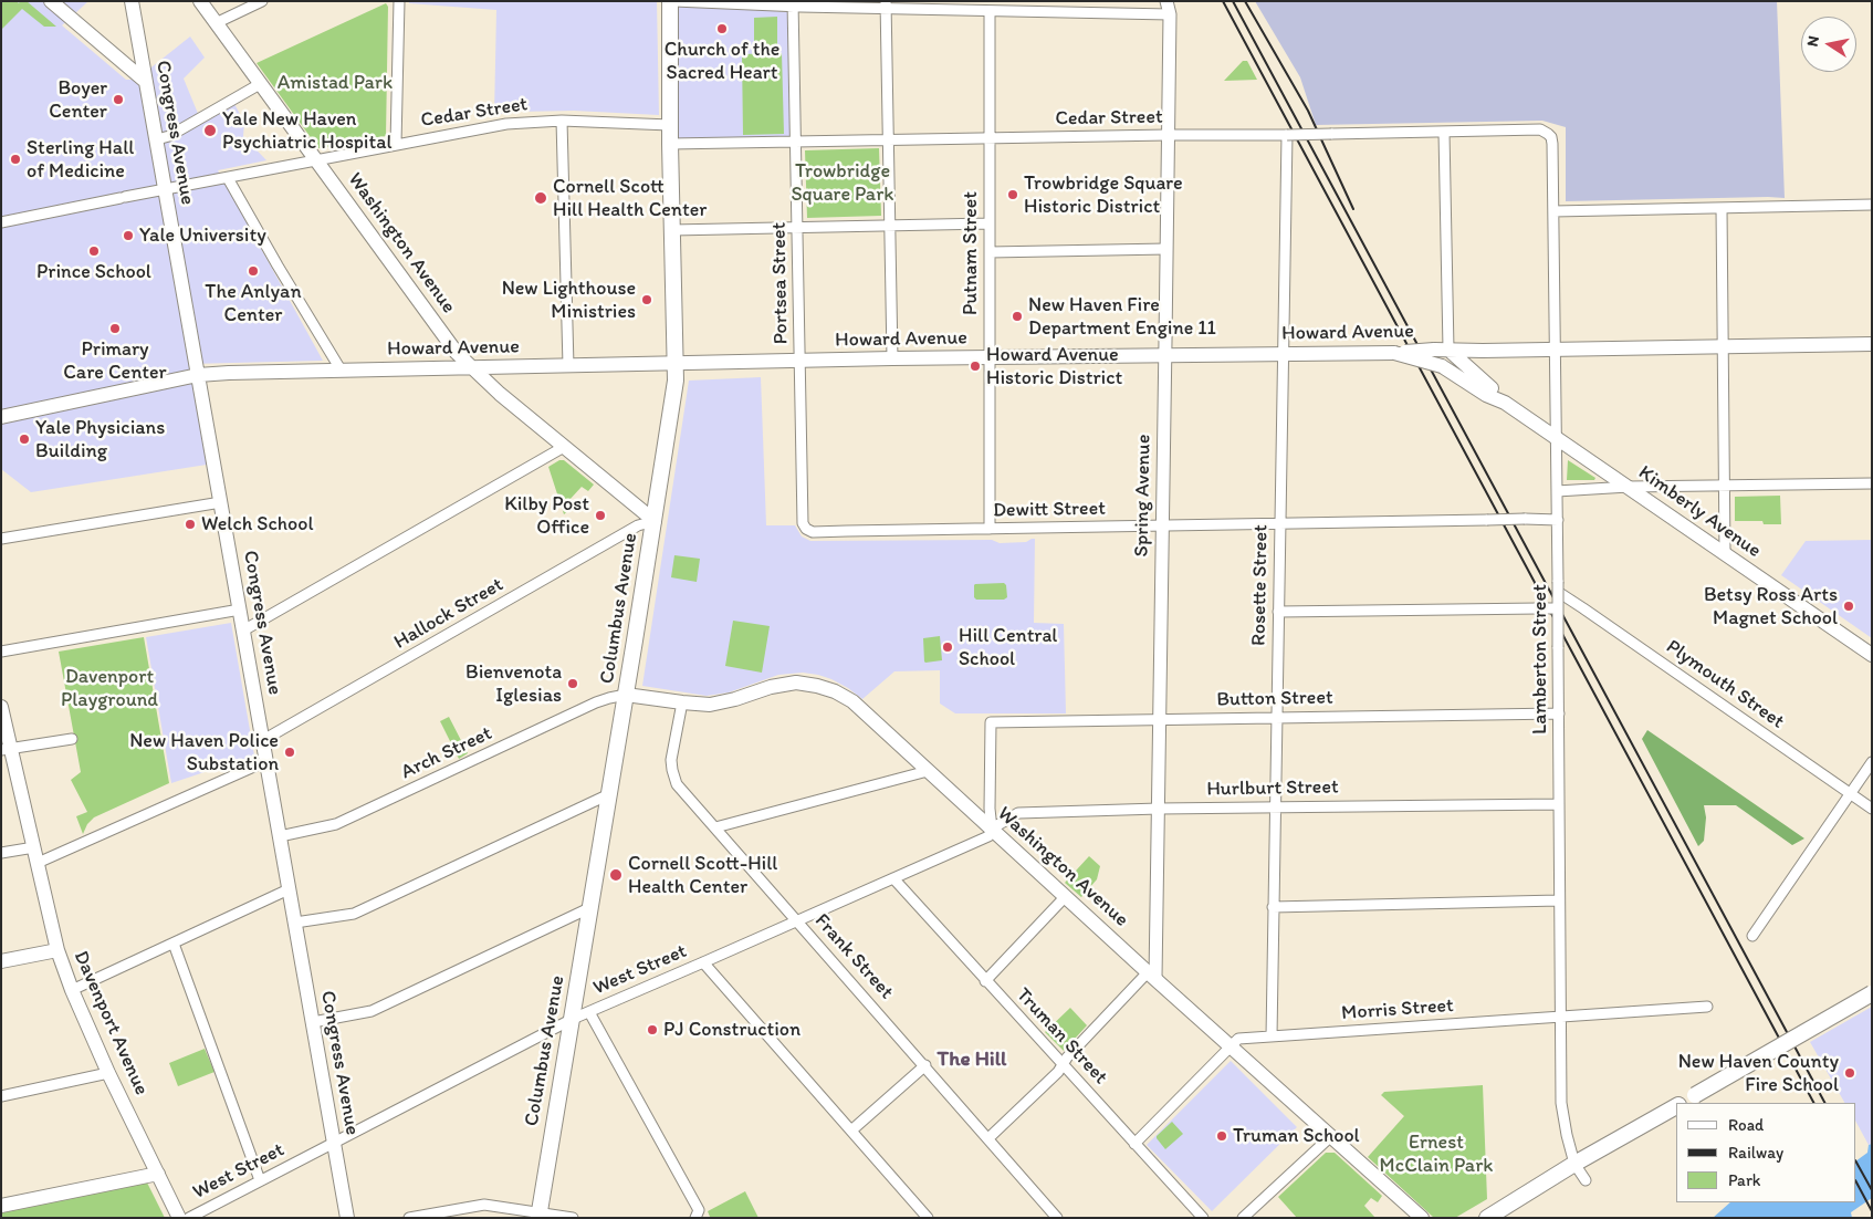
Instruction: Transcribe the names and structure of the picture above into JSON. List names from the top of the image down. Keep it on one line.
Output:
{"streets":{"main road":["Congress Avenue","Washington Avenue","Howard Avenue","Kimberly Avenue","Columbus Avenue","Davenport Avenue"],"street":["Cedar Street","Putnam Street","Portsea Street","Spring Avenue","Dewitt Street","Rosette Street","Hallock Street","Lamberton Street","Plymouth Street","Button Street","Arch Street","Hurlburt Street","Frank Street","West Street","Morris Street","Truman Street"]},"crossings":[["Cedar Street","Congress Avenue"],["Cedar Street","Washington Avenue"],["Cedar Street","Putnam Street"],["Cedar Street","Portsea Street"],["Cedar Street","Spring Avenue"],["Cedar Street","Rosette Street"],["Cedar Street","Columbus Avenue"],["Cedar Street","Lamberton Street"],["Congress Avenue","Howard Avenue"],["Congress Avenue","Hallock Street"],["Congress Avenue","Arch Street"],["Congress Avenue","West Street"],["Washington Avenue","Howard Avenue"],["Washington Avenue","Spring Avenue"],["Washington Avenue","Columbus Avenue"],["Washington Avenue","Hallock Street"],["Washington Avenue","Button Street"],["Washington Avenue","Arch Street"],["Washington Avenue","Hurlburt Street"],["Washington Avenue","Frank Street"],["Washington Avenue","West Street"],["Washington Avenue","Morris Street"],["Putnam Street","Howard Avenue"],["Putnam Street","Dewitt Street"],["Portsea Street","Howard Avenue"],["Portsea Street","Dewitt Street"],["Howard Avenue","Spring Avenue"],["Howard Avenue","Rosette Street"],["Howard Avenue","Columbus Avenue"],["Howard Avenue","Lamberton Street"],["Spring Avenue","Dewitt Street"],["Spring Avenue","Button Street"],["Spring Avenue","Hurlburt Street"],["Dewitt Street","Rosette Street"],["Dewitt Street","Lamberton Street"],["Kimberly Avenue","Lamberton Street"],["Rosette Street","Button Street"],["Rosette Street","Hurlburt Street"],["Rosette Street","Morris Street"],["Columbus Avenue","Hallock Street"],["Columbus Avenue","Arch Street"],["Columbus Avenue","West Street"],["Lamberton Street","Plymouth Street"],["Lamberton Street","Button Street"],["Lamberton Street","Hurlburt Street"],["Lamberton Street","Morris Street"],["Button Street","Hurlburt Street"],["Button Street","West Street"],["Hurlburt Street","West Street"],["Frank Street","West Street"],["West Street","Truman Street"],["Morris Street","Truman Street"]],"districts":["The Hill"],"parks":["Amistad Park","Trowbridge Square Park","Davenport Playground","Ernest McClain Park"],"places":["Church of the Sacred Heart","Boyer Center","Yale New Haven Psychiatric Hospital","Sterling Hall of Medicine","Trowbridge Square Historic District","Cornell Scott Hill Health Center","Yale University","Prince School","The Anlyan Center","New Lighthouse Ministries","New Haven Fire Department Engine 11","Primary Care Center","Howard Avenue Historic District","Yale Physicians Building","Kilby Post Office","Welch School","Betsy Ross Arts Magnet School","Hill Central School","Bienvenota Iglesias","New Haven Police Substation","Cornell Scott-Hill Health Center","PJ Construction","New Haven County Fire School","Truman School"],"legend":["Road","Railway","Park"],"north":"left"}
